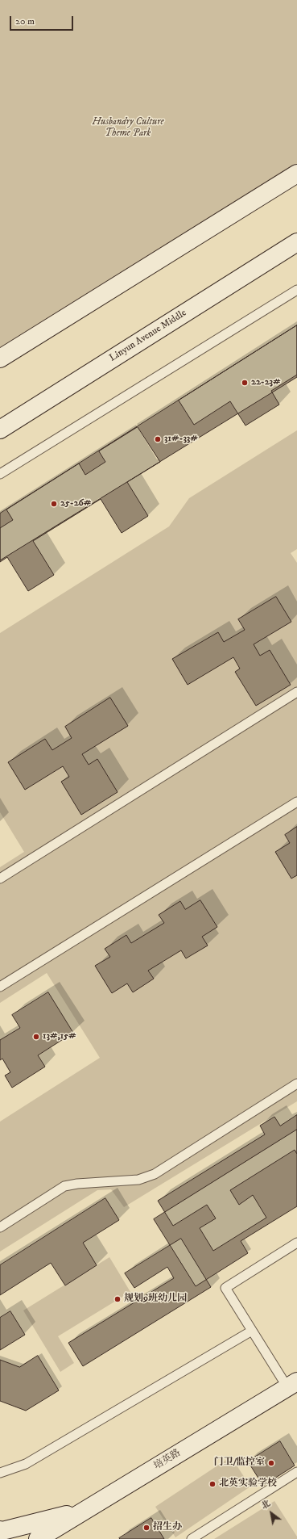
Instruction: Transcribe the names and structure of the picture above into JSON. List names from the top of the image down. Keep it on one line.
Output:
{"streets":{"street":["Linyun Avenue Middle","培英路"]},"parks":["Husbandry Culture Theme Park"],"places":["22-23#","31#-33#","25-26#","13#,15#","规划9班幼儿园","门卫/监控室","北英实验学校","招生办"],"scale_bar":"20 m","north":"top left"}
